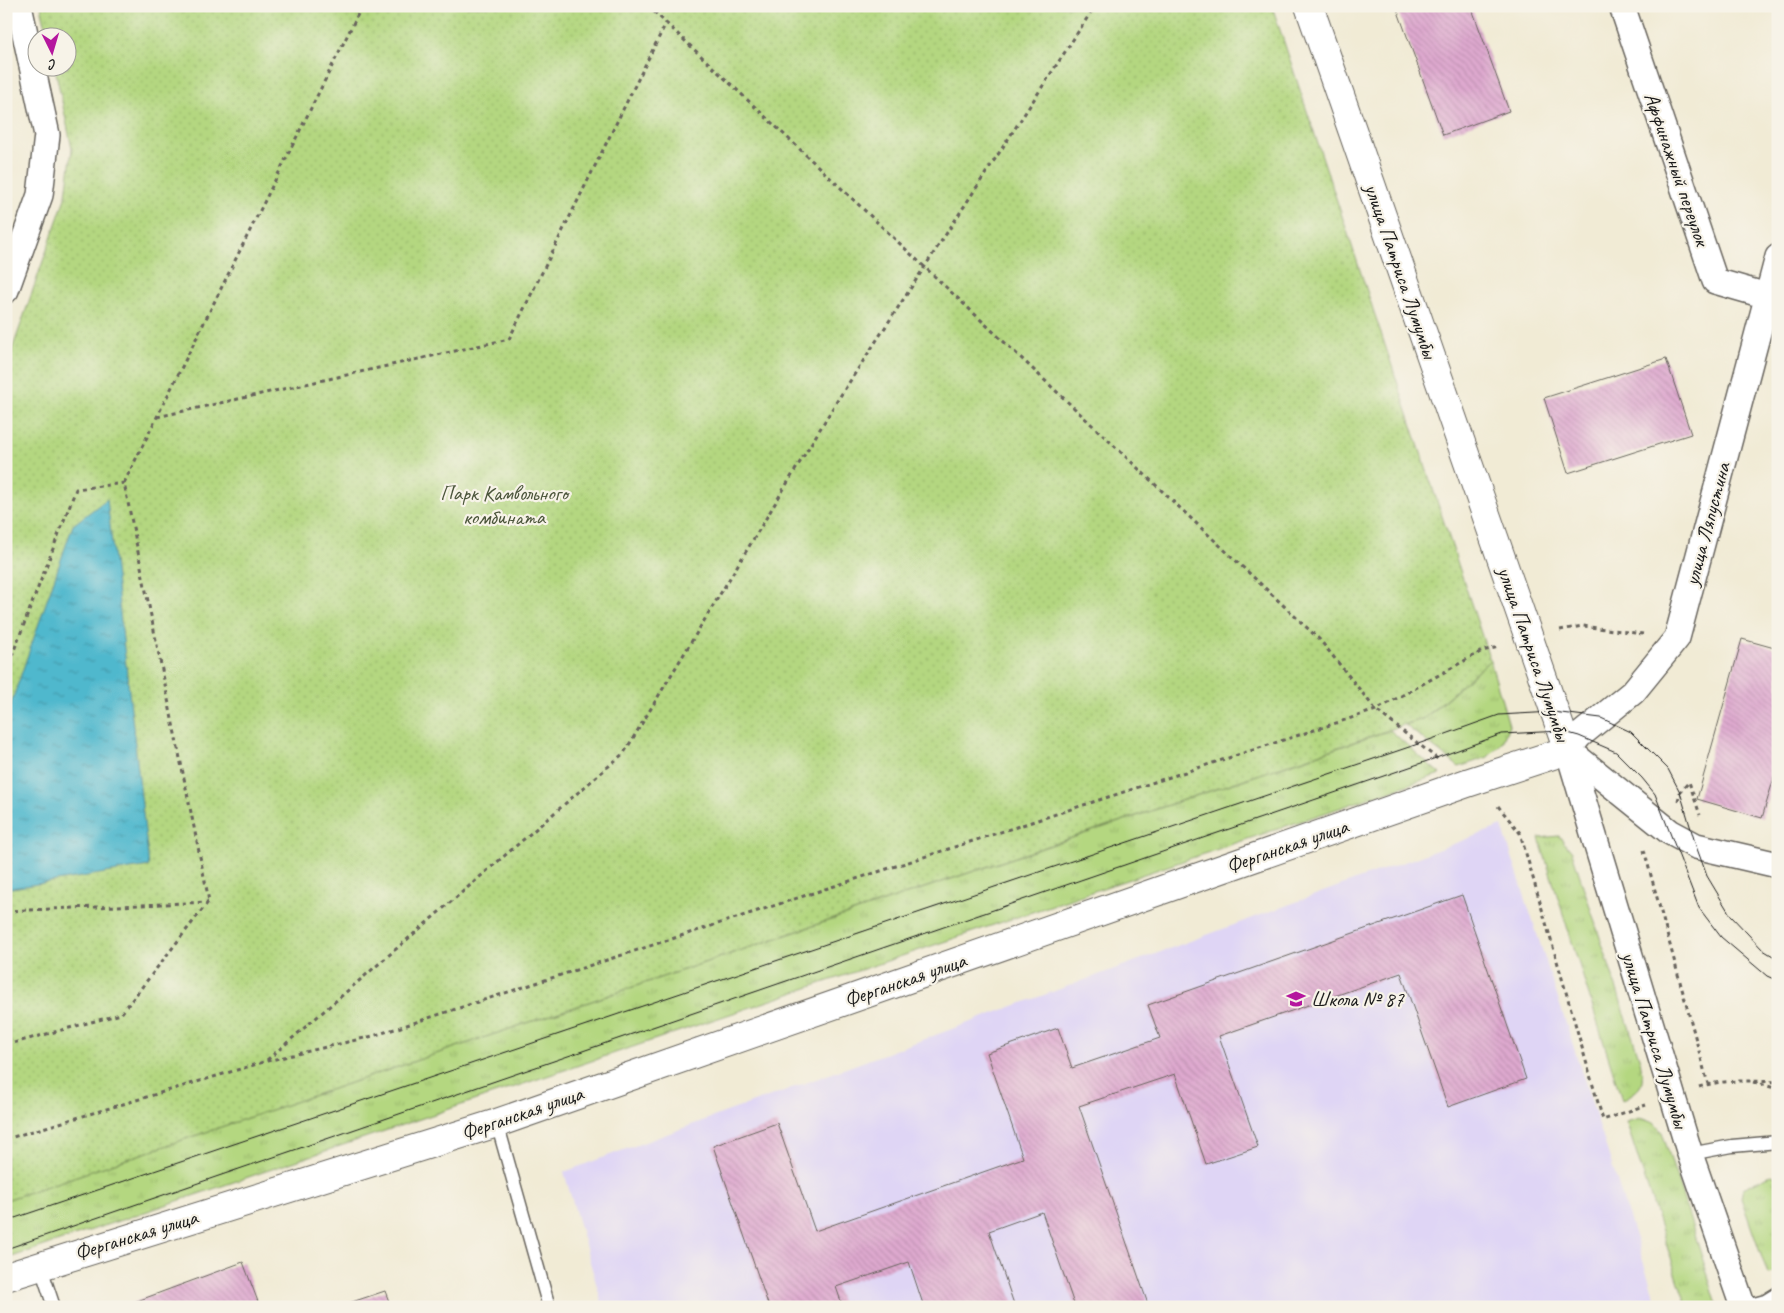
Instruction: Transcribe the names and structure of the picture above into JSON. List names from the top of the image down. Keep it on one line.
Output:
{"streets":{"street":["Аффинажный переулок","улица Патриса Лумумбы","улица Ляпустина","Ферганская улица"]},"crossings":[["Аффинажный переулок","улица Ляпустина"],["улица Патриса Лумумбы","улица Ляпустина"],["улица Патриса Лумумбы","Ферганская улица"],["улица Ляпустина","Ферганская улица"]],"parks":["Парк Камвольного комбината"],"places":{"school or university":["Школа № 87"]},"north":"bottom"}
